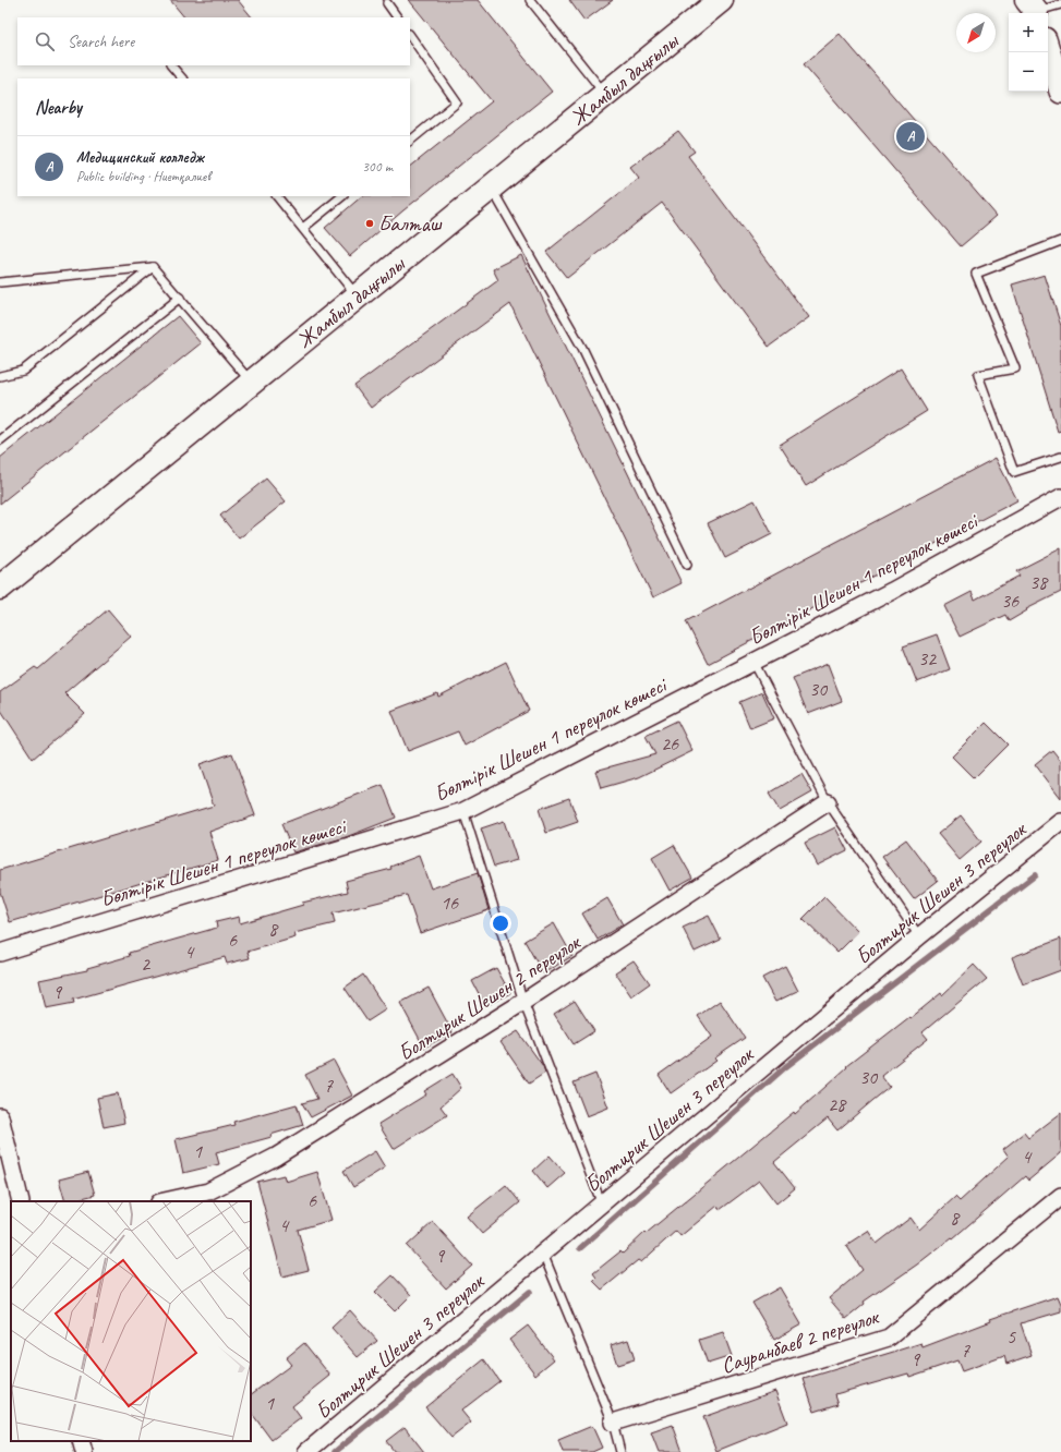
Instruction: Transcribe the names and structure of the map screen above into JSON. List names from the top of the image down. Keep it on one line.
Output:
{"streets":{"main road":["Жамбыл даңғылы"],"street":["Бөлтірік Шешен 1 переулок көшесі","Болтирик Шешен 3 переулок","Болтирик Шешен 2 переулок","Сауранбаев 2 переулок"]},"places":["Балташ"],"house_numbers":["38","36","32","30","26","16","8","6","4","2","9","30","7","28","1","4","6","8","4","9","5","7","9","1"],"north":"bottom left","page":{"map_buttons":["+","−"],"search":"Search here","heading":"Nearby","pins":"A","list":[{"mark":"A","name":"Медицинский колледж","note":"Public building · Ниетқалиев","value":"300 m"}]}}
